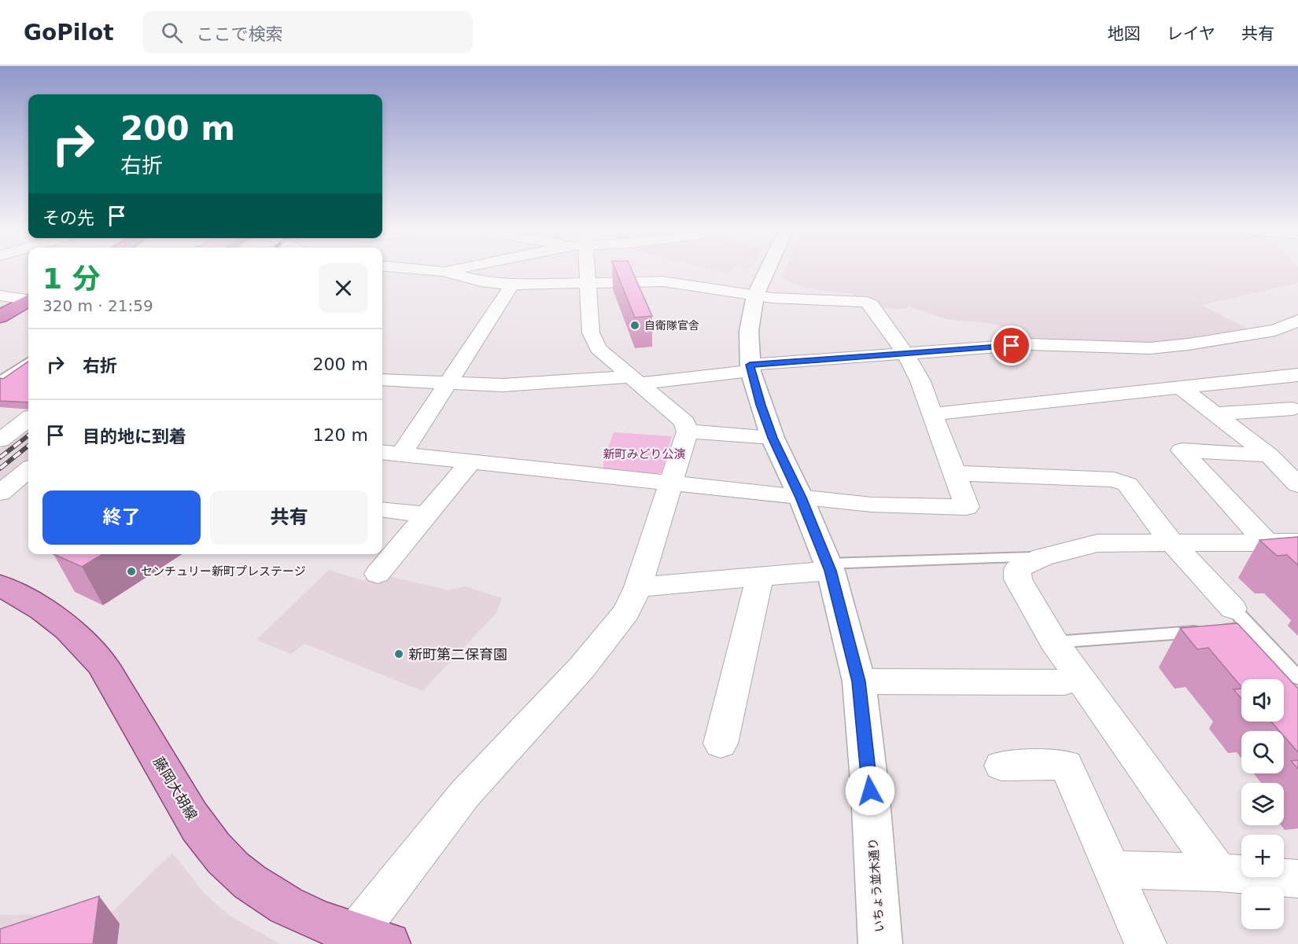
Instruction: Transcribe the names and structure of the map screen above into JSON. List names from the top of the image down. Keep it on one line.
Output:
{"streets":{"main road":["藤岡大胡線"],"street":["いちょう並木通り"]},"parks":["新町みどり公演"],"places":["自衛隊官舎","センチュリー新町プレステージ","新町第二保育園"],"page":{"header":"GoPilot","search":"ここで検索","nav":["地図","レイヤ","共有"],"turn":["200 m","右折"],"then":"その先","heading":["1 分","320 m · 21:59"],"list":[{"name":"右折","value":"200 m"},{"name":"目的地に到着","value":"120 m"}],"buttons":["終了","共有"],"map_buttons":["+","−"]}}
